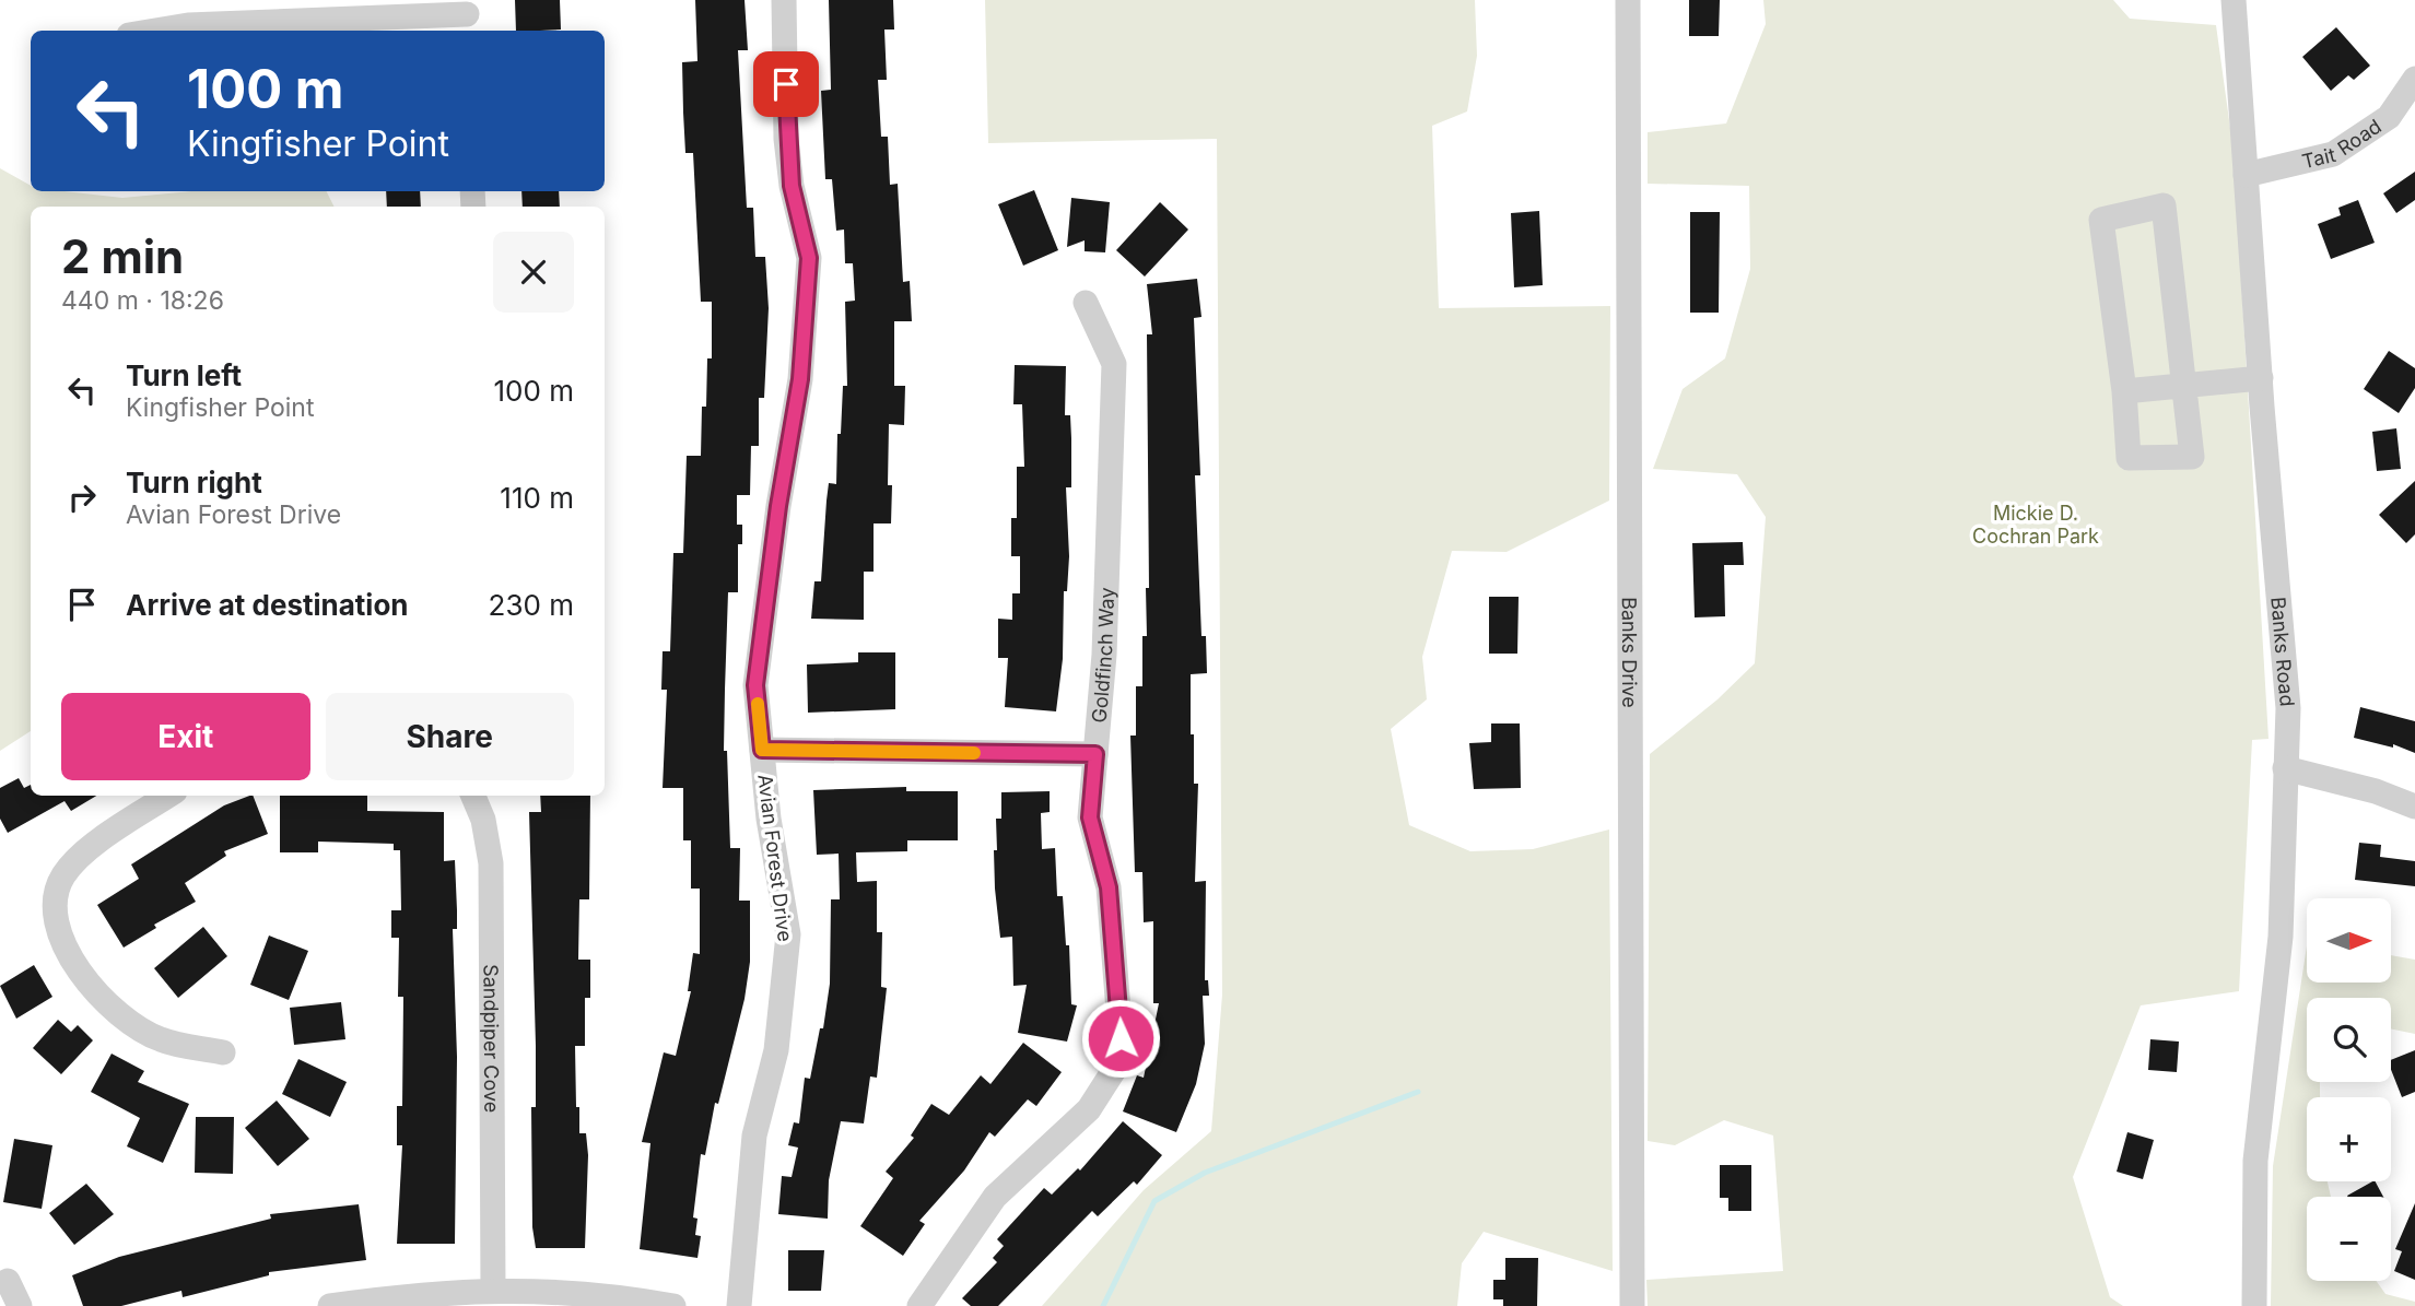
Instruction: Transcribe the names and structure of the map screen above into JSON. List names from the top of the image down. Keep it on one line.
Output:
{"streets":{"street":["Tait Road","Banks Drive","Banks Road","Goldfinch Way","Avian Forest Drive","Sandpiper Cove"]},"crossings":[["Tait Road","Banks Road"]],"parks":["Mickie D. Cochran Park"],"north":"right","page":{"turn":["100 m","Kingfisher Point"],"heading":["2 min","440 m · 18:26"],"list":[{"name":"Turn left","note":"Kingfisher Point","value":"100 m"},{"name":"Turn right","note":"Avian Forest Drive","value":"110 m"},{"name":"Arrive at destination","value":"230 m"}],"buttons":["Exit","Share"],"map_buttons":["+","−"]}}
